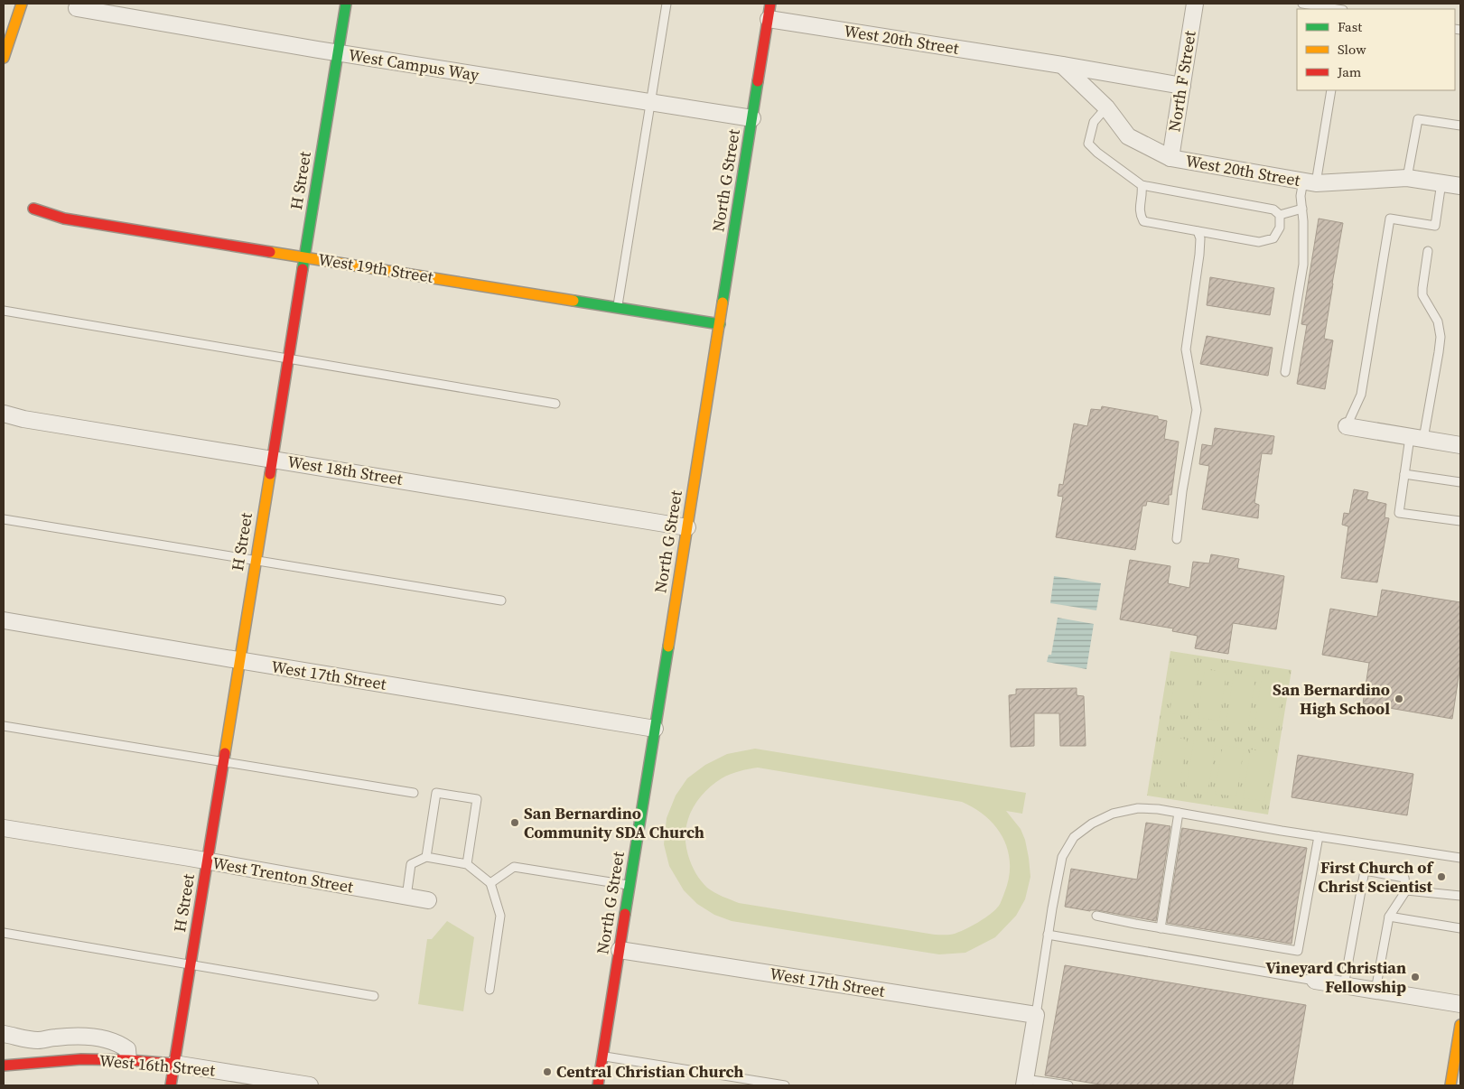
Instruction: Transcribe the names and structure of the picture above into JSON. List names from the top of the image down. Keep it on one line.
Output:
{"streets":{"main road":["H Street","North G Street","West 19th Street","West 16th Street"],"street":["West 20th Street","West Campus Way","North F Street","West 18th Street","West 17th Street","West Trenton Street"]},"crossings":[["West 20th Street","North F Street"],["West 20th Street","North G Street"],["West Campus Way","H Street"],["West Campus Way","North G Street"],["H Street","West 19th Street"],["H Street","West 18th Street"],["H Street","West 17th Street"],["H Street","West Trenton Street"],["H Street","West 16th Street"],["North G Street","West 19th Street"],["North G Street","West 18th Street"],["North G Street","West 17th Street"]],"places":["San Bernardino High School","San Bernardino Community SDA Church","First Church of Christ Scientist","Vineyard Christian Fellowship","Central Christian Church"],"legend":["Fast","Slow","Jam"]}
